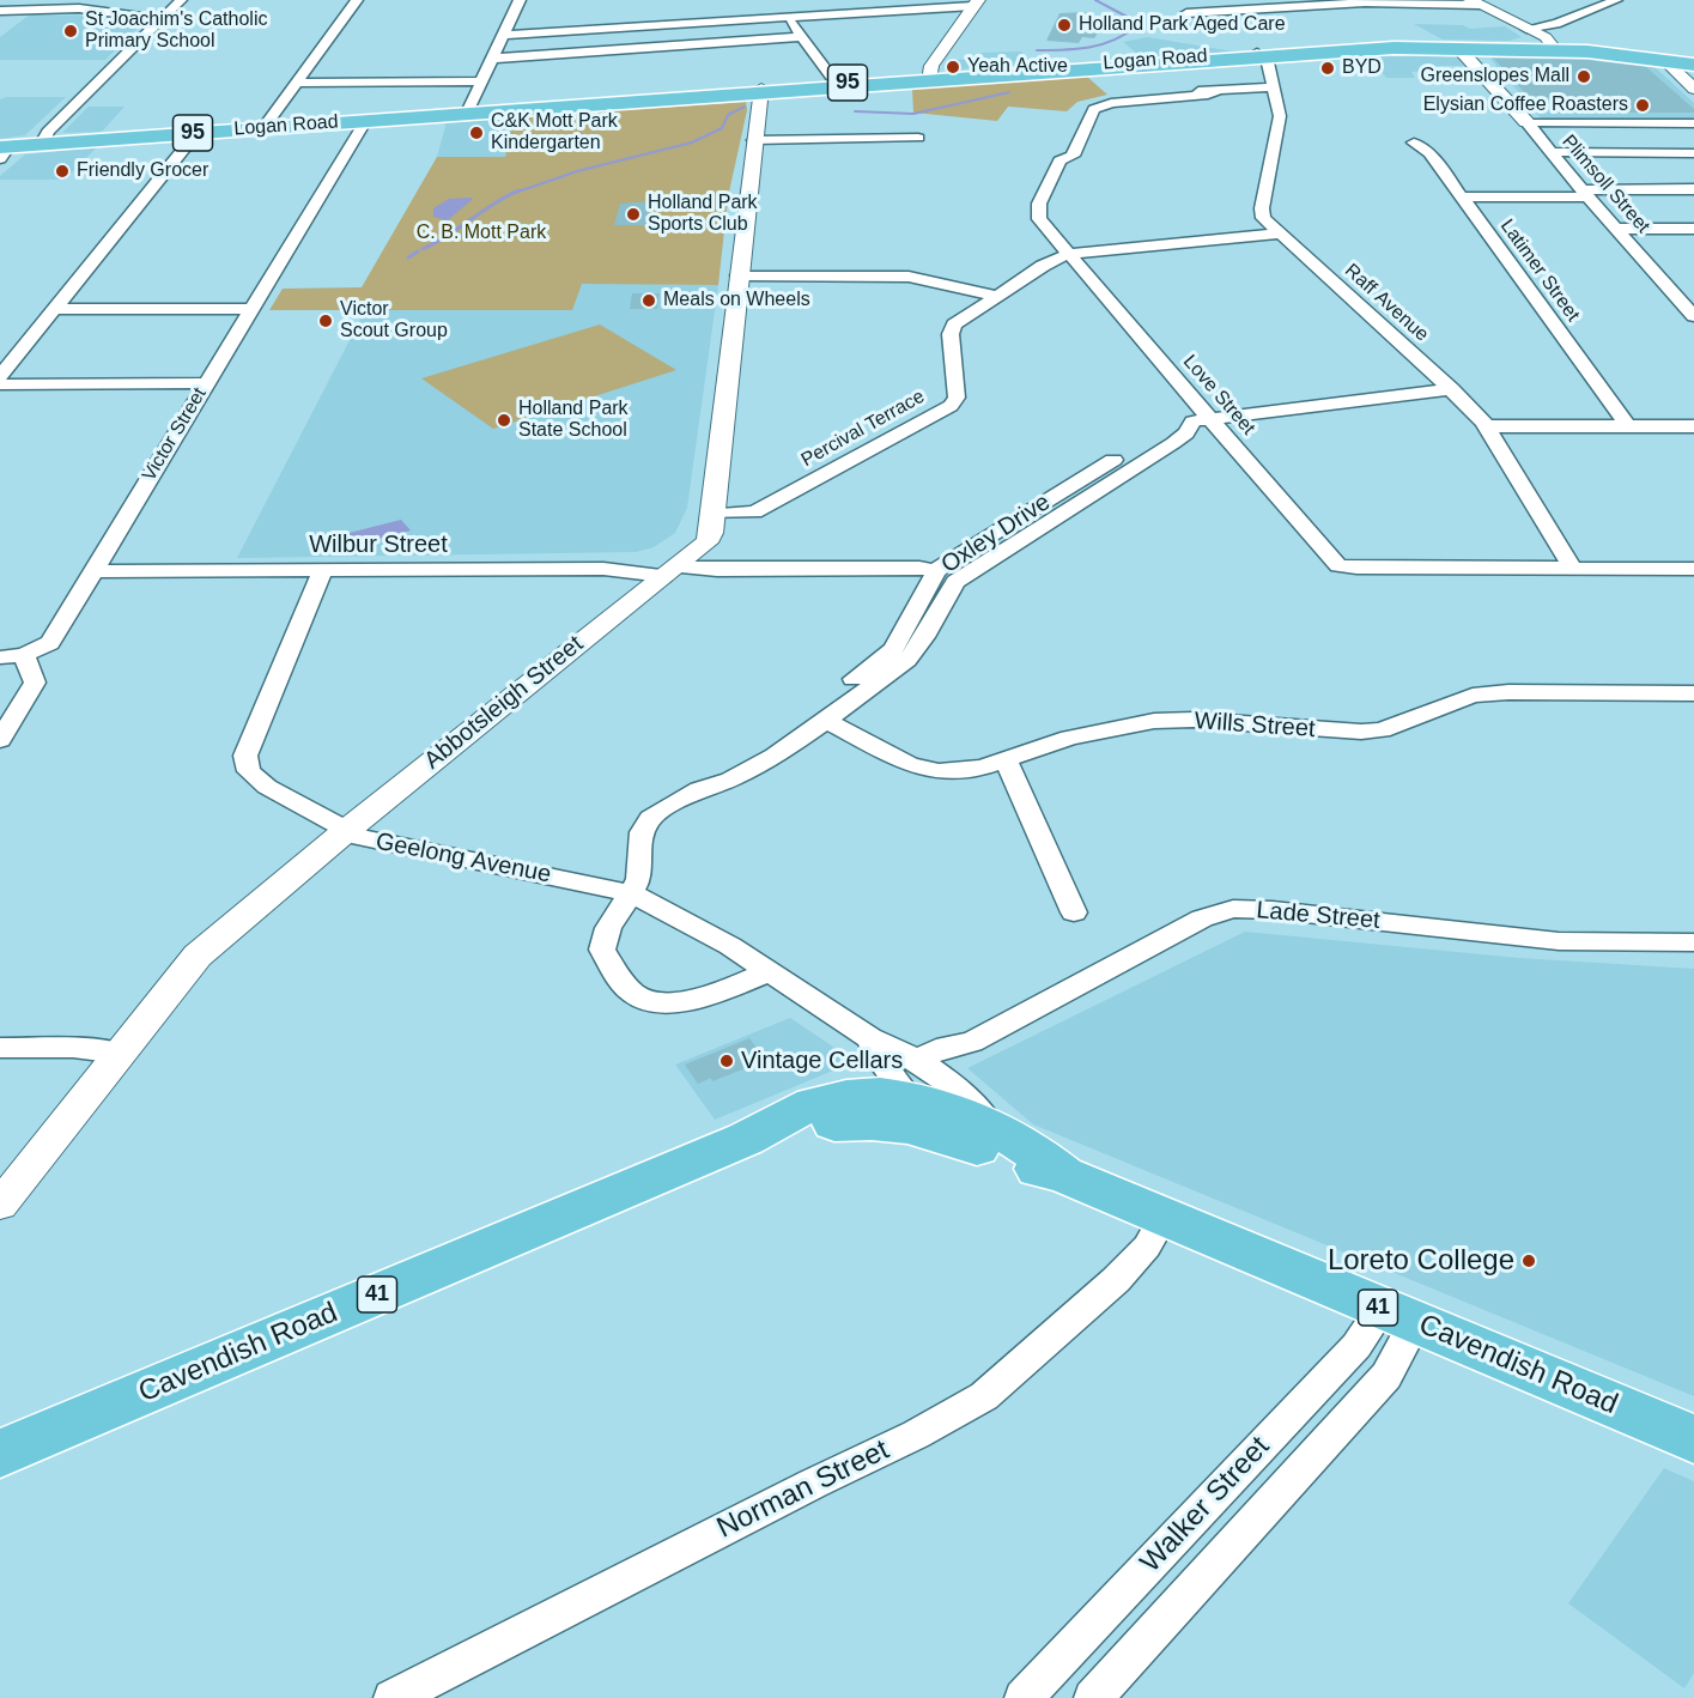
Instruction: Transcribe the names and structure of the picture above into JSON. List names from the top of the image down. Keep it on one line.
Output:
{"streets":{"main road":["Logan Road","95","41","Cavendish Road"],"street":["Plimsoll Street","Latimer Street","Raff Avenue","Love Street","Percival Terrace","Victor Street","Oxley Drive","Wilbur Street","Abbotsleigh Street","Wills Street","Geelong Avenue","Lade Street","Norman Street","Walker Street"]},"crossings":[["Logan Road","Plimsoll Street"],["Logan Road","Raff Avenue"],["Logan Road","Victor Street"],["Logan Road","Abbotsleigh Street"],["Raff Avenue","Love Street"],["Raff Avenue","Oxley Drive"],["Love Street","Percival Terrace"],["Love Street","Oxley Drive"],["Percival Terrace","Abbotsleigh Street"],["Victor Street","Wilbur Street"],["Oxley Drive","Wilbur Street"],["Oxley Drive","Wills Street"],["Oxley Drive","Geelong Avenue"],["Wilbur Street","Abbotsleigh Street"],["Wilbur Street","Geelong Avenue"],["Abbotsleigh Street","Geelong Avenue"],["Geelong Avenue","Lade Street"],["Geelong Avenue","Cavendish Road"],["Lade Street","Cavendish Road"],["Cavendish Road","Norman Street"],["Cavendish Road","Walker Street"]],"parks":["C. B. Mott Park"],"places":["Holland Park Aged Care","St Joachim's Catholic Primary School","Yeah Active","BYD","Greenslopes Mall","Elysian Coffee Roasters","C&K Mott Park Kindergarten","Friendly Grocer","Holland Park Sports Club","Meals on Wheels","Victor Scout Group","Holland Park State School","Vintage Cellars","Loreto College"]}
